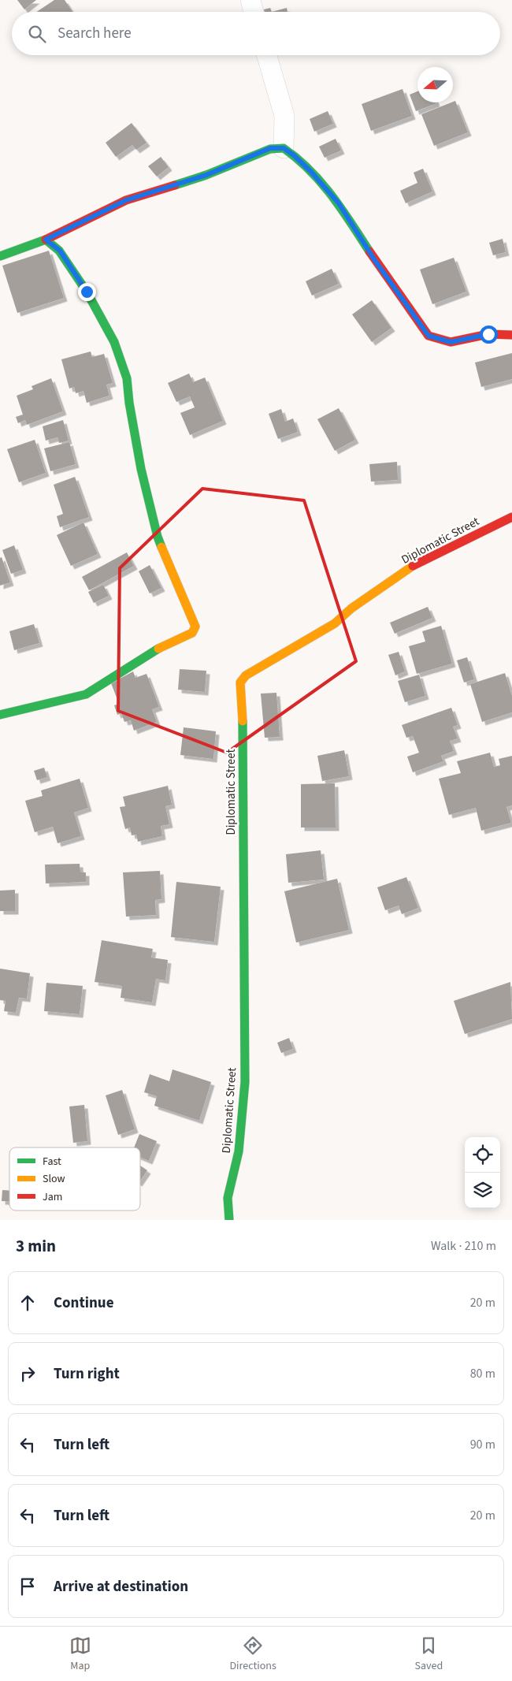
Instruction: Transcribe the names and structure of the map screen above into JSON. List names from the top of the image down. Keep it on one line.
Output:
{"streets":{"street":["Diplomatic Street"]},"legend":["Fast","Slow","Jam"],"north":"left","page":{"search":"Search here","heading":["3 min","Walk · 210 m"],"list":[["Continue","20 m"],["Turn right","80 m"],["Turn left","90 m"],["Turn left","20 m"],"Arrive at destination"],"nav":["Map","Directions","Saved"]}}
